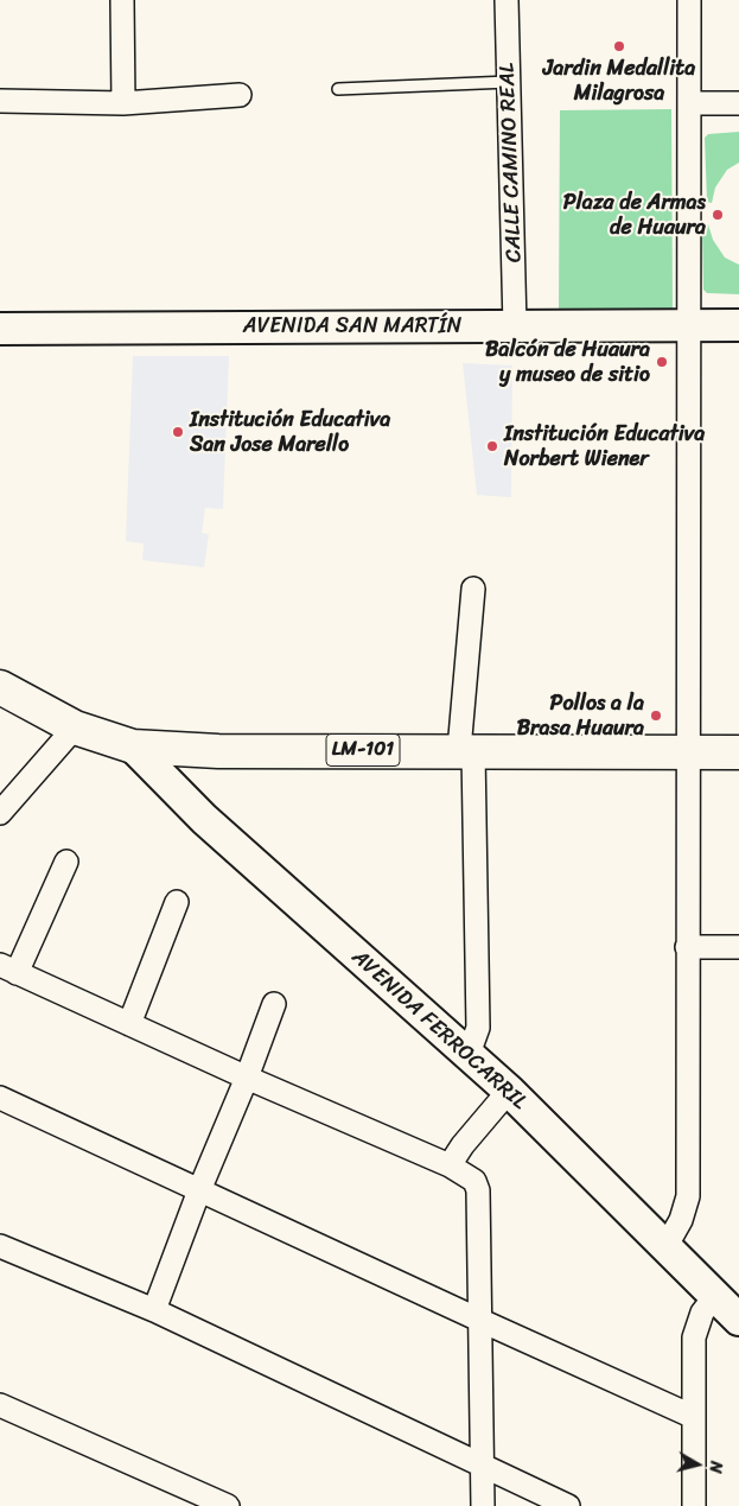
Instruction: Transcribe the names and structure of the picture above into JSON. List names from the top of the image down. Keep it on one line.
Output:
{"streets":{"main road":["AVENIDA SAN MARTÍN","LM-101","AVENIDA FERROCARRIL"],"street":["CALLE CAMINO REAL"]},"crossings":[["CALLE CAMINO REAL","AVENIDA SAN MARTÍN"],["LM-101","AVENIDA FERROCARRIL"]],"places":["Jardin Medallita Milagrosa","Plaza de Armas de Huaura","Balcón de Huaura y museo de sitio","Institución Educativa San Jose Marello","Institución Educativa Norbert Wiener","Pollos a la Brasa Huaura"],"north":"right"}
